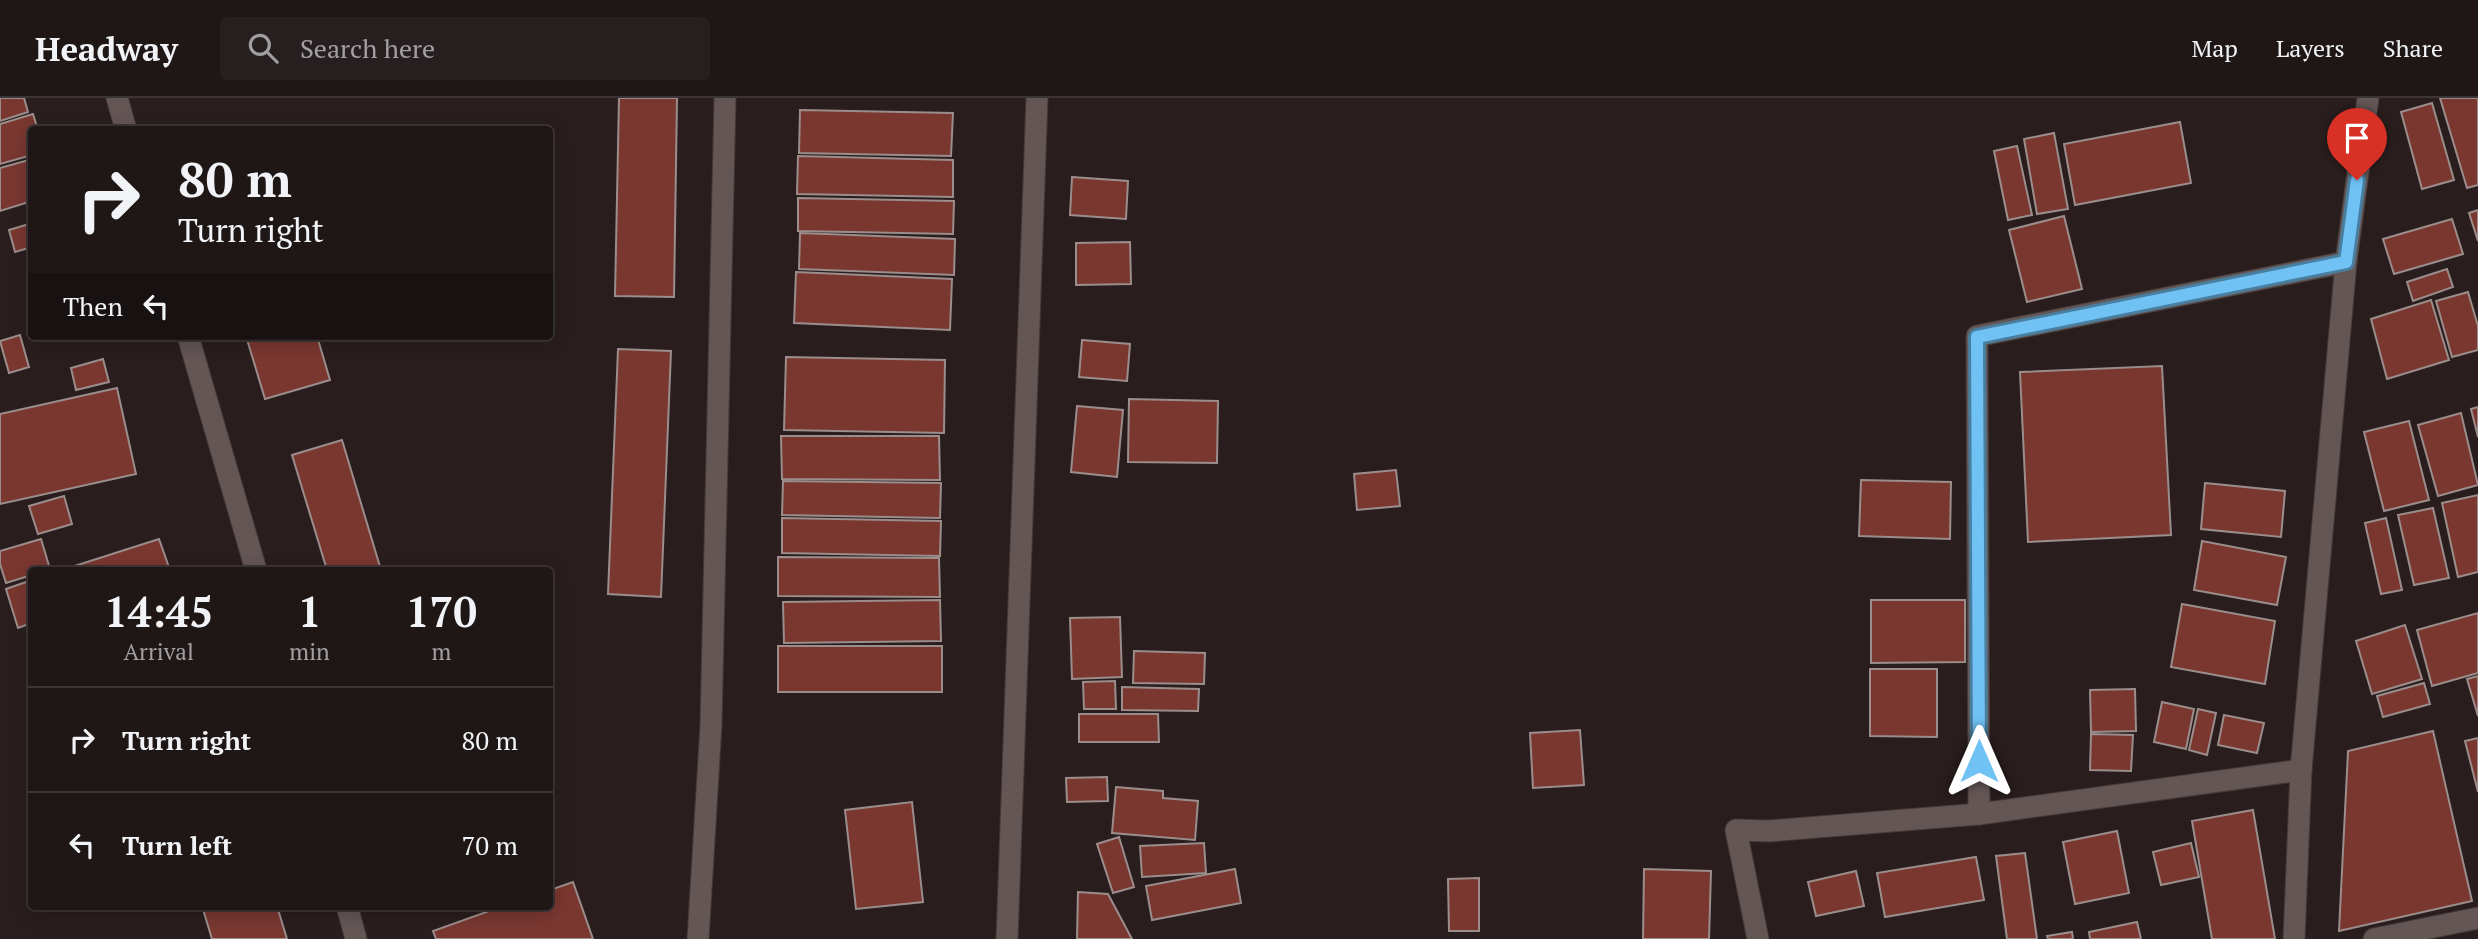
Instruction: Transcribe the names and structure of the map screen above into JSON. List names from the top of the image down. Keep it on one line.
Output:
{"page":{"header":"Headway","search":"Search here","nav":["Map","Layers","Share"],"turn":["80 m","Turn right"],"then":"Then","eta":["14:45","Arrival","1","min","170","m"],"list":[{"name":"Turn right","value":"80 m"},{"name":"Turn left","value":"70 m"}]}}
